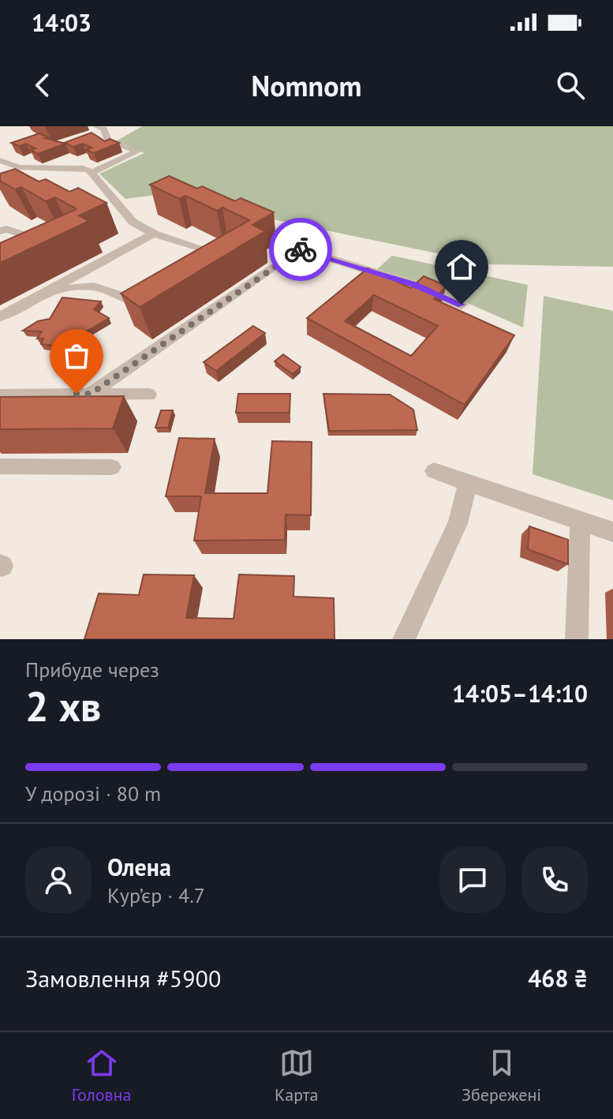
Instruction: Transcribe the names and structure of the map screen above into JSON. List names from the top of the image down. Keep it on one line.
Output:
{"page":{"status":"14:03","header":"Nomnom","heading":["2 хв","Прибуде через","14:05–14:10"],"panel":["Олена","Кур’єр · 4.7","Замовлення #5900","468 ₴"],"bar":"У дорозі · 80 m","tabs":["Головна","Карта","Збережені"]}}
